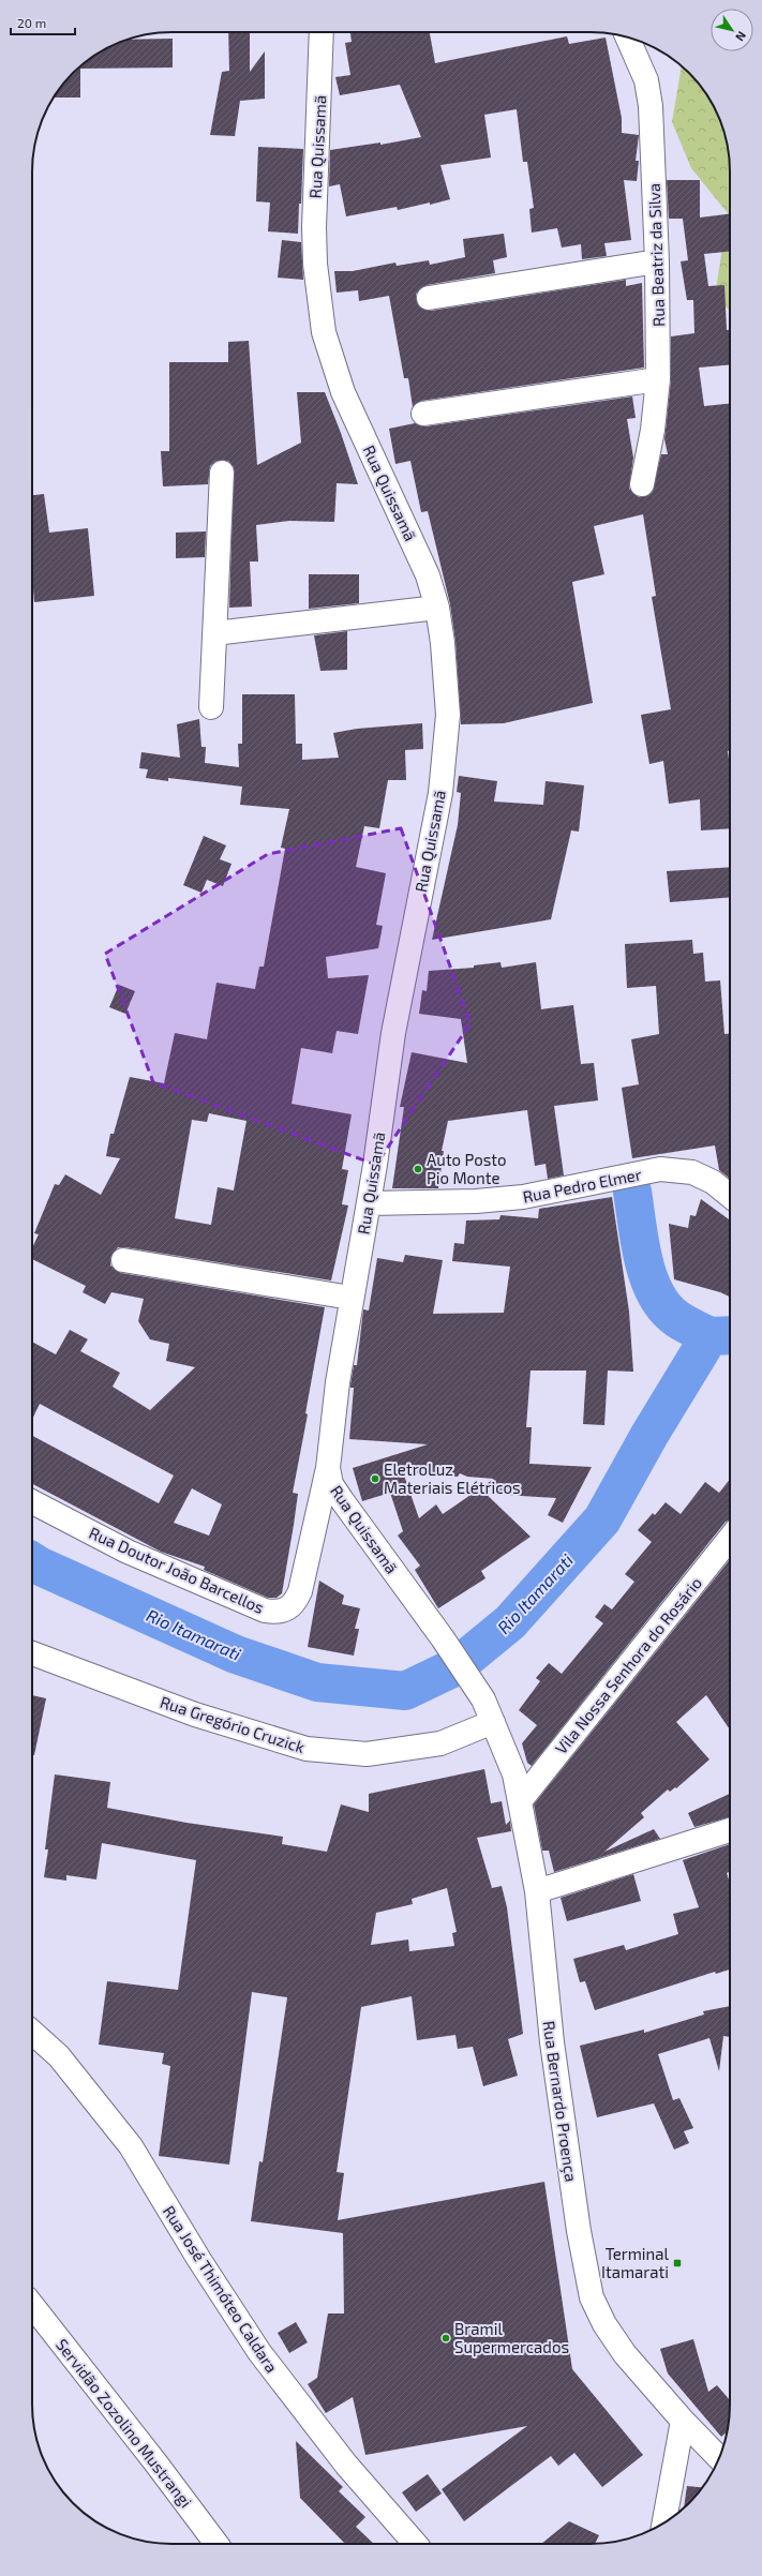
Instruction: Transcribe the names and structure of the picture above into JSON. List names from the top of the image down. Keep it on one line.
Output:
{"streets":{"street":["Rua Quissamã","Rua Beatriz da Silva","Rua Pedro Elmer","Rua Doutor João Barcellos","Vila Nossa Senhora do Rosário","Rua Gregório Cruzick","Rua Bernardo Proença","Rua José Thimóteo Caldara","Servidão Zozolino Mustrangi"]},"crossings":[["Rua Quissamã","Rua Pedro Elmer"],["Rua Quissamã","Rua Doutor João Barcellos"],["Rua Quissamã","Rua Bernardo Proença"],["Vila Nossa Senhora do Rosário","Rua Bernardo Proença"],["Rua Gregório Cruzick","Rua Bernardo Proença"]],"water":["Rio Itamarati"],"places":{"other":["Auto Posto Pio Monte","EletroLuz Materiais Elétricos","Bramil Supermercados"],"transit":["Terminal Itamarati"]},"scale_bar":"20 m","north":"bottom right"}
